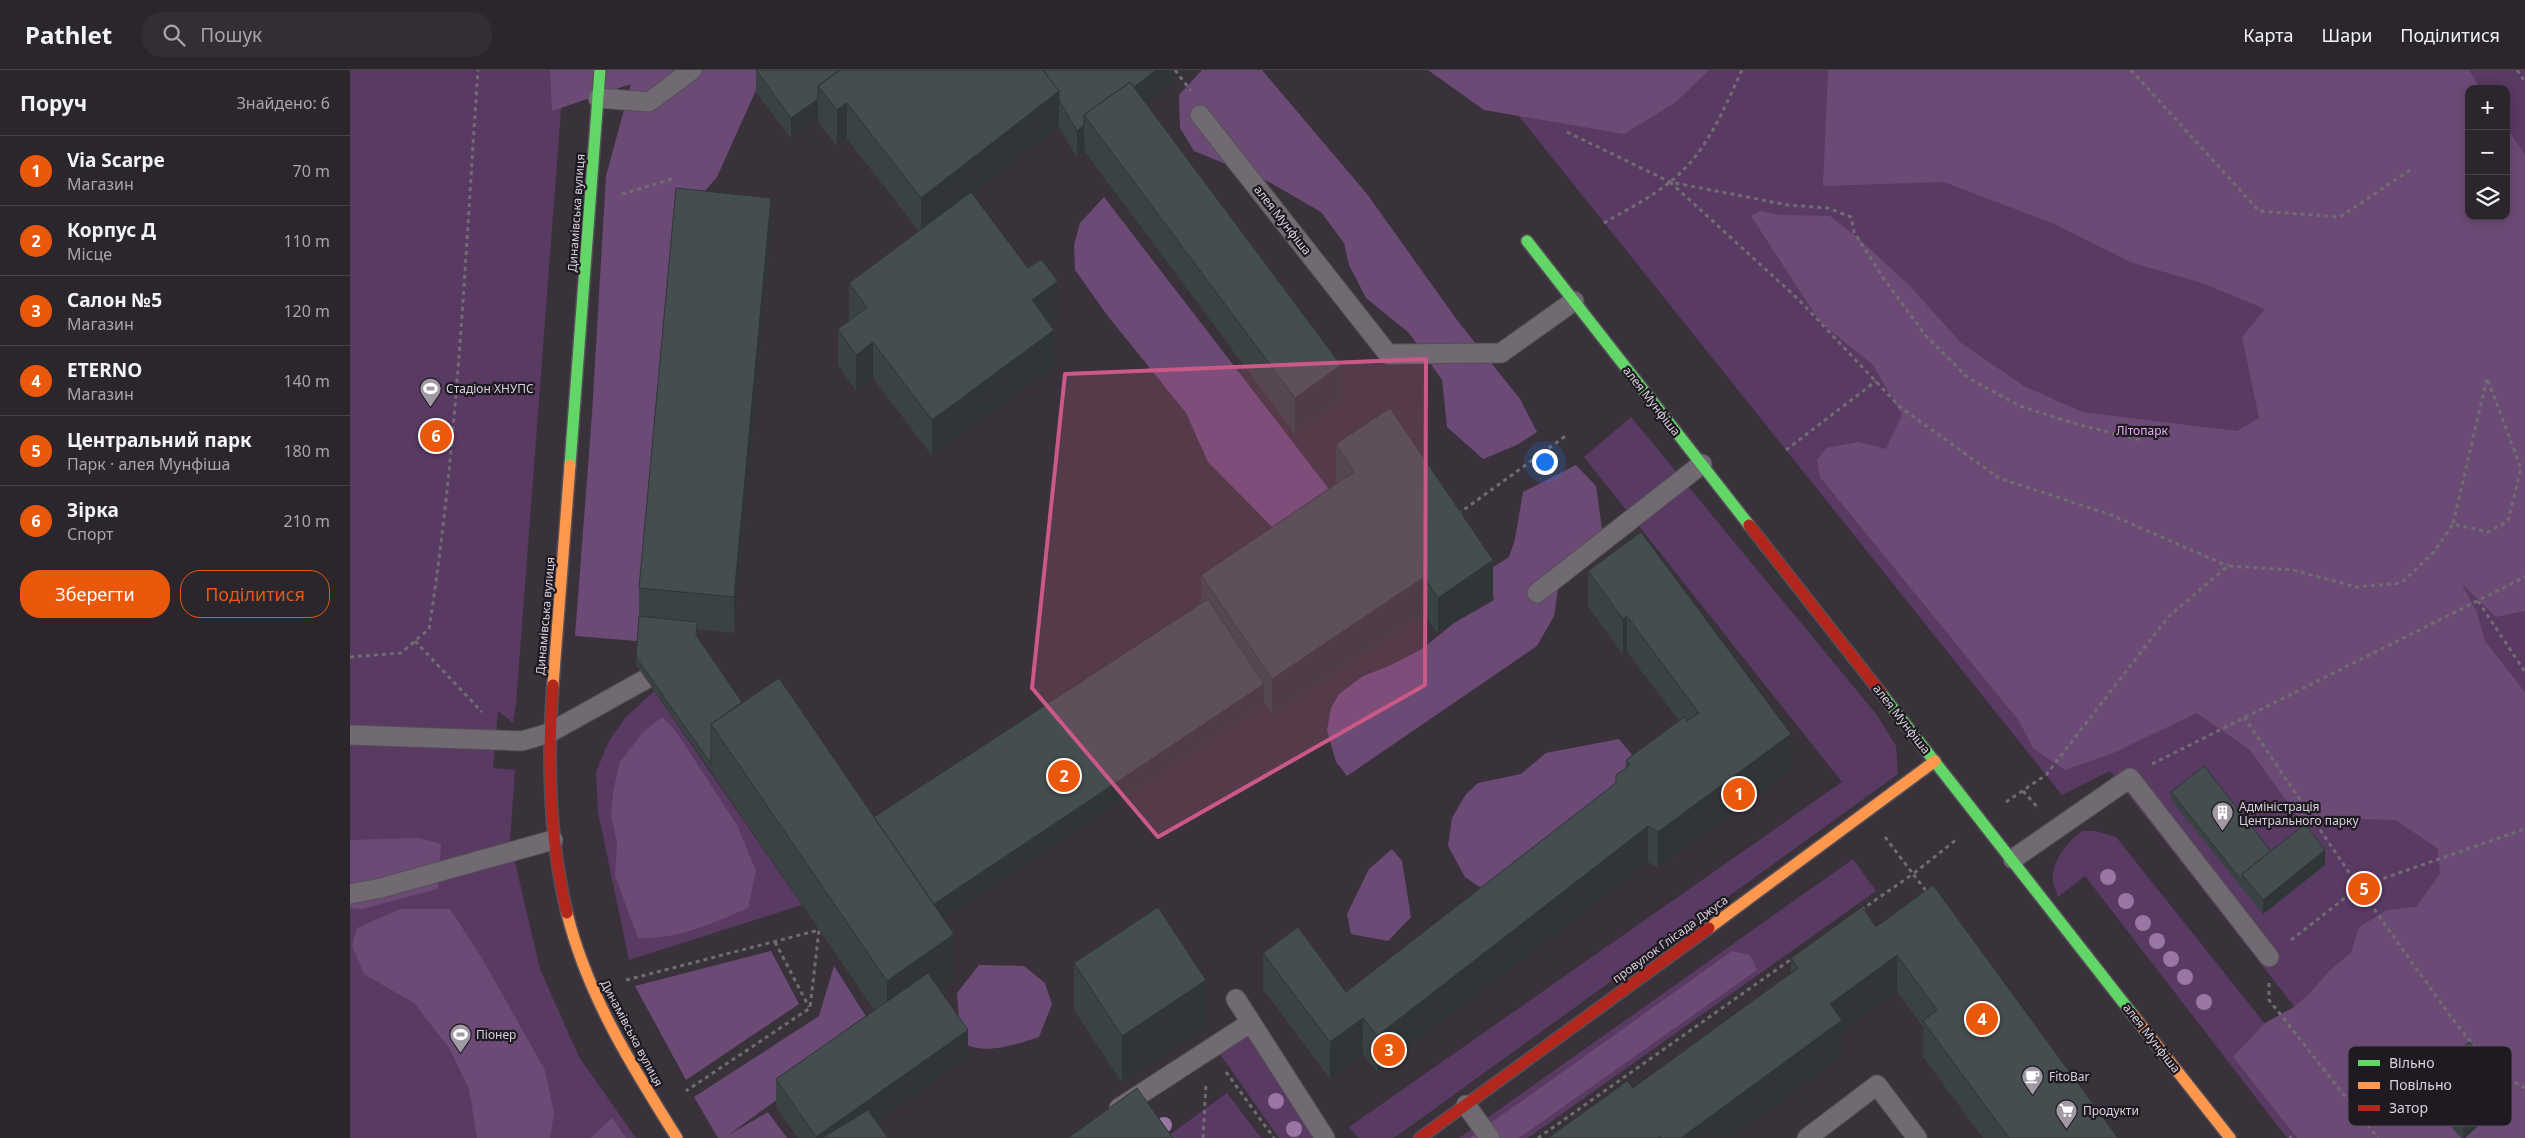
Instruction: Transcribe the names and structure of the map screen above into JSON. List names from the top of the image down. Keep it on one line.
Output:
{"streets":{"street":["Динамівська вулиця","алея Мунфіша","провулок Глісада Джуса"]},"crossings":[["алея Мунфіша","провулок Глісада Джуса"]],"parks":["Літопарк"],"places":{"sports":["Стадіон ХНУПС","Піонер"],"building":["Адміністрація Центрального парку"],"cafe":["FitoBar"],"supermarket":["Продукти"]},"legend":["Вільно","Повільно","Затор"],"page":{"header":"Pathlet","search":"Пошук","nav":["Карта","Шари","Поділитися"],"heading":["Поруч","Знайдено: 6"],"map_buttons":["+","−"],"list":[{"mark":"1","name":"Via Scarpe","note":"Магазин","value":"70 m"},{"mark":"2","name":"Корпус Д","note":"Місце","value":"110 m"},{"mark":"3","name":"Салон №5","note":"Магазин","value":"120 m"},{"mark":"4","name":"ETERNO","note":"Магазин","value":"140 m"},{"mark":"5","name":"Центральний парк","note":"Парк · алея Мунфіша","value":"180 m"},{"mark":"6","name":"Зірка","note":"Спорт","value":"210 m"}],"pins":["6","2","1","5","4","3"],"buttons":["Зберегти","Поділитися"]}}
